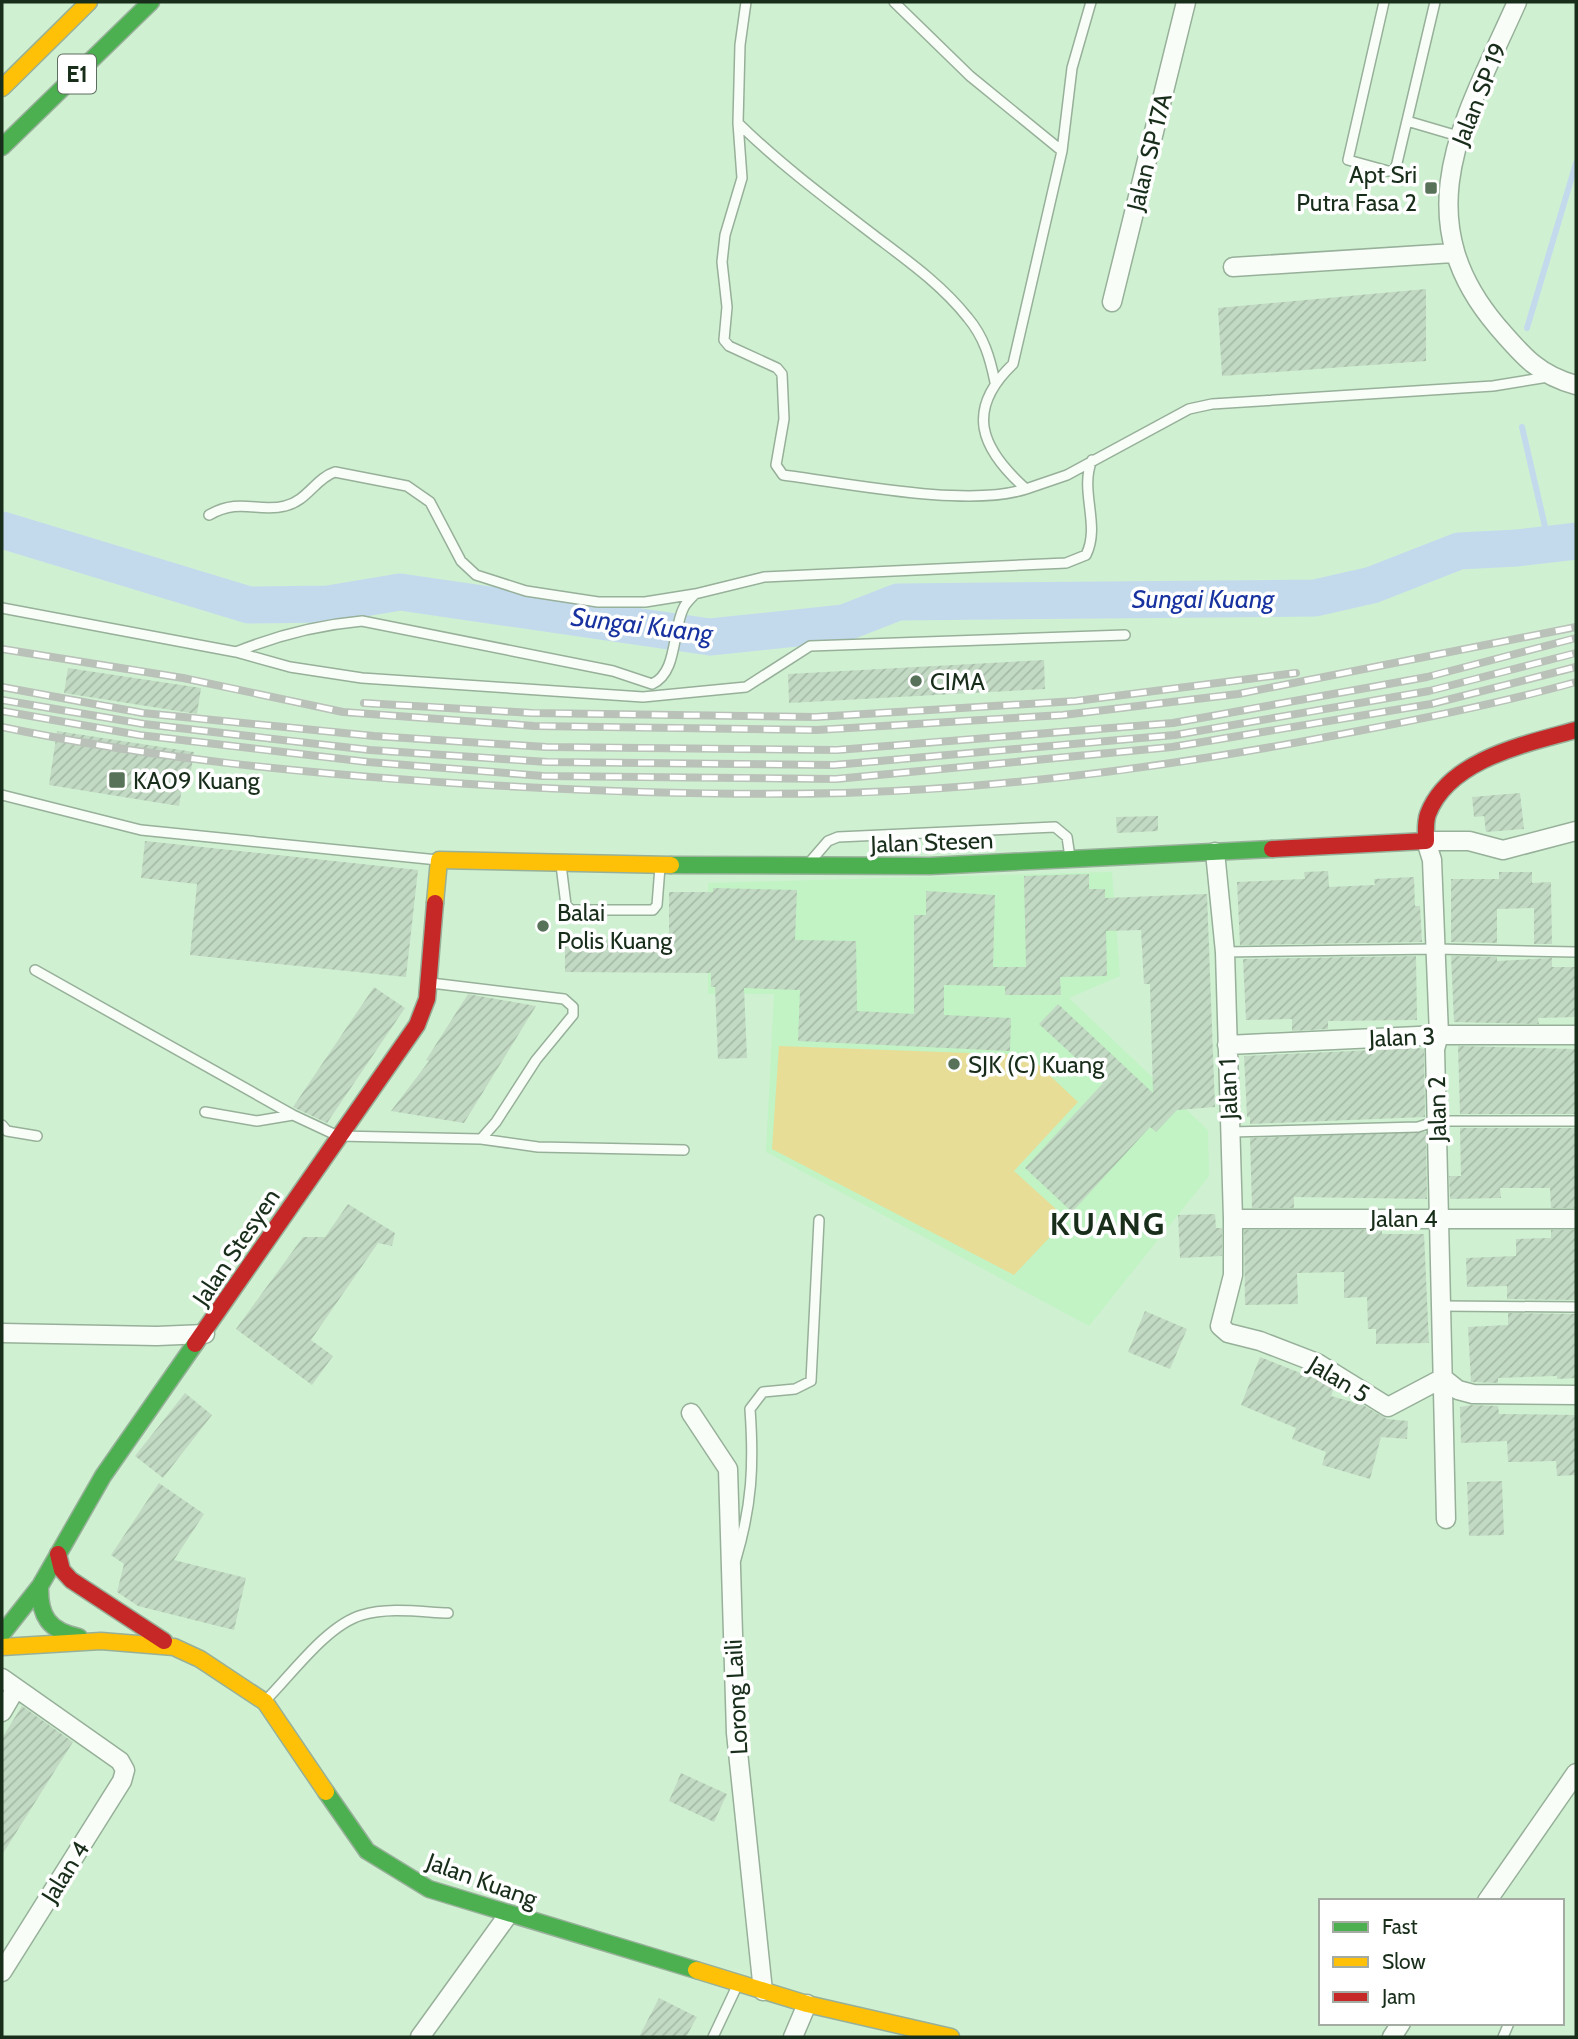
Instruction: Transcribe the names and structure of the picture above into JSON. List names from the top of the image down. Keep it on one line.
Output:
{"streets":{"main road":["E1","Jalan Stesen","Jalan Stesyen","Jalan Kuang"],"street":["Jalan SP 19","Jalan SP 17A","Jalan 3","Jalan 1","Jalan 2","Jalan 4","Jalan 5","Lorong Laili"]},"crossings":[["Jalan Stesen","Jalan 1"],["Jalan Stesen","Jalan 2"],["Jalan Stesen","Jalan Stesyen"],["Jalan 3","Jalan 1"],["Jalan 3","Jalan 2"],["Jalan 1","Jalan 4"],["Jalan 1","Jalan 5"],["Jalan 2","Jalan 4"],["Jalan 2","Jalan 5"],["Lorong Laili","Jalan Kuang"]],"districts":["KUANG"],"water":["Sungai Kuang"],"places":{"transit":["Apt Sri Putra Fasa 2","KA09 Kuang"],"other":["CIMA","Balai Polis Kuang","SJK (C) Kuang"]},"legend":["Fast","Slow","Jam"]}
